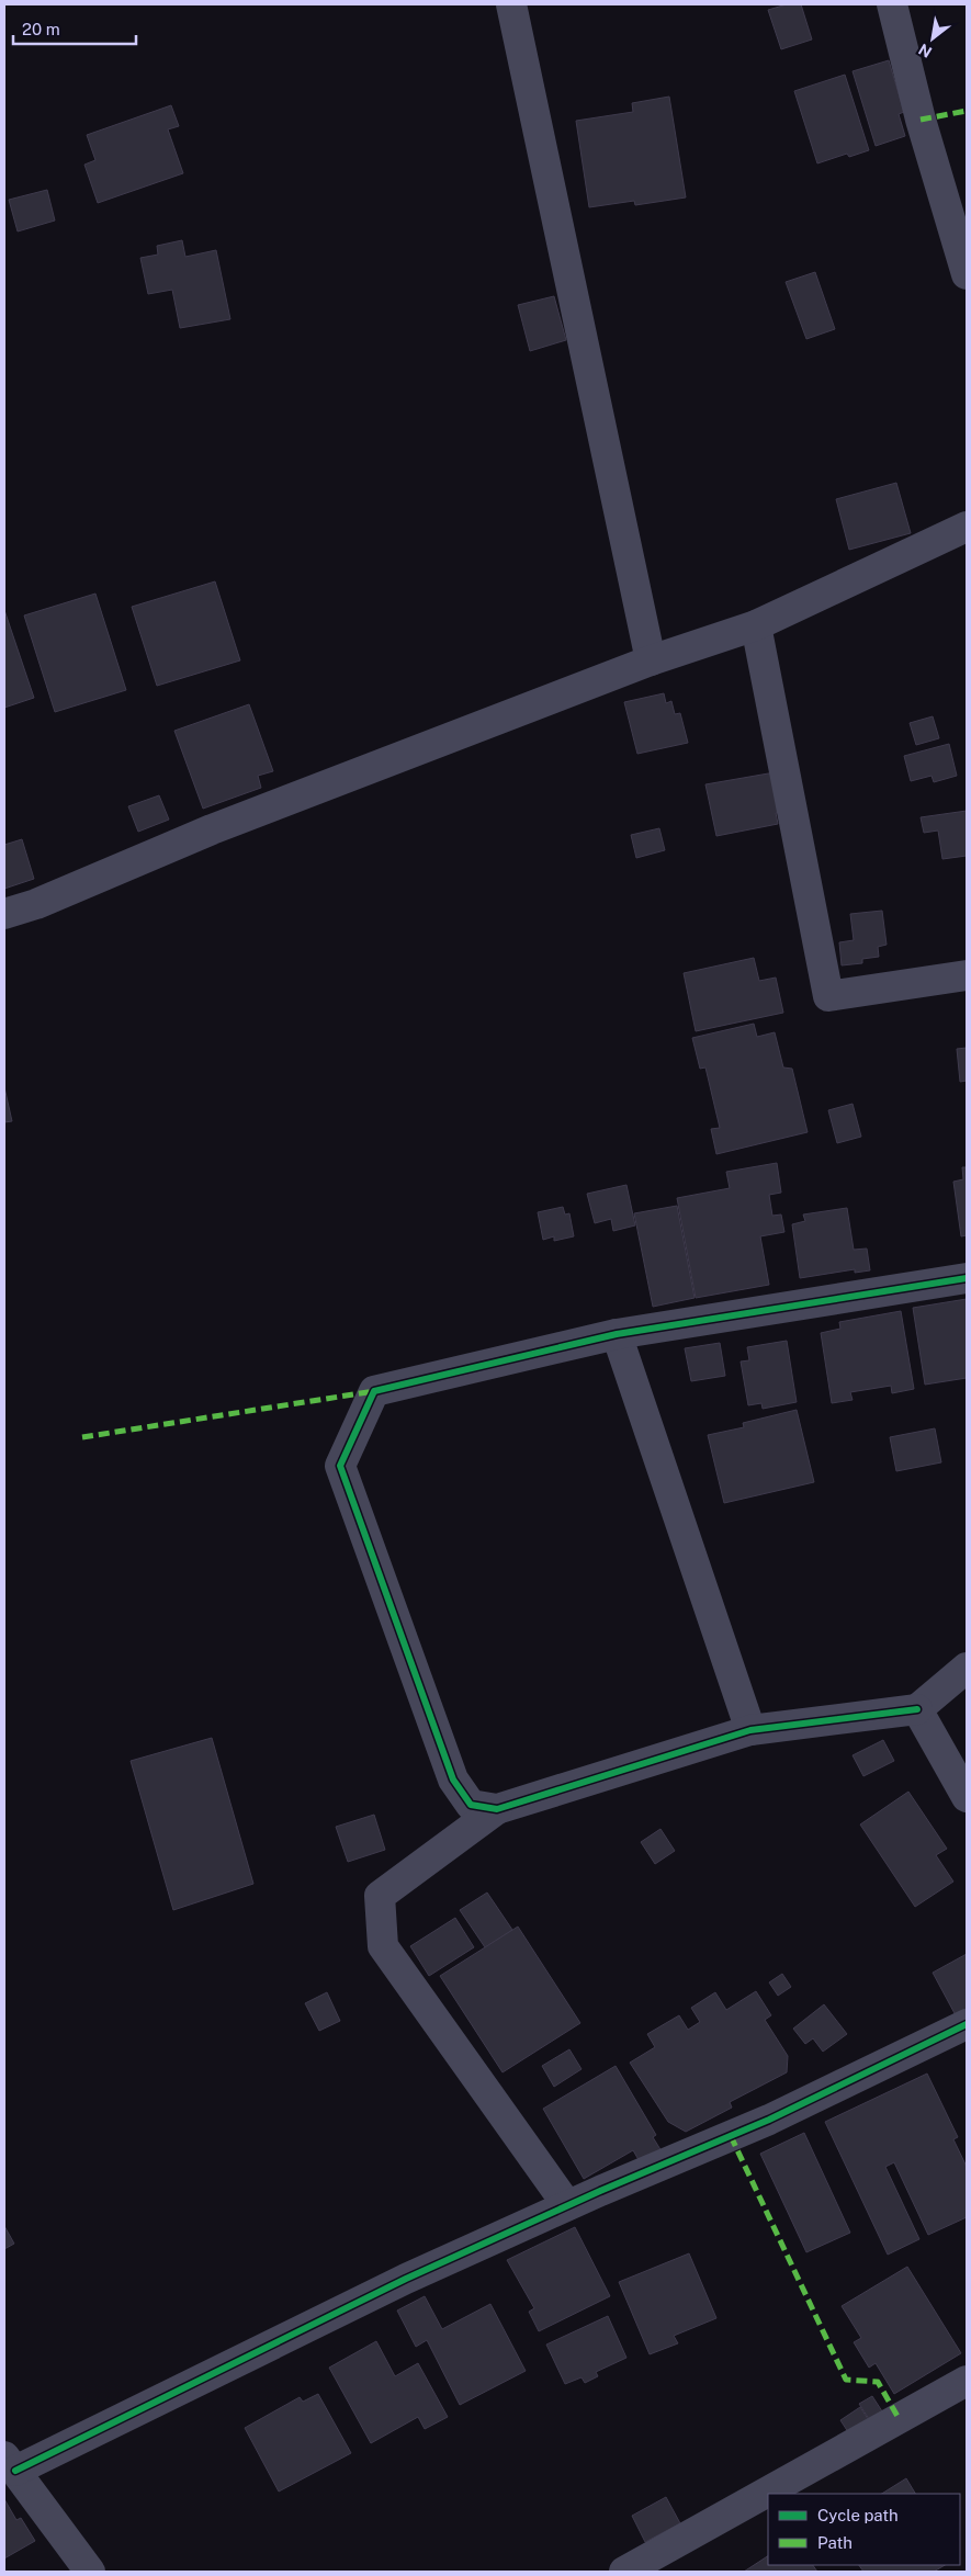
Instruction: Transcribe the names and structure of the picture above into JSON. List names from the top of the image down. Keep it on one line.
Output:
{"legend":["Cycle path","Path"],"scale_bar":"20 m","north":"bottom left"}
